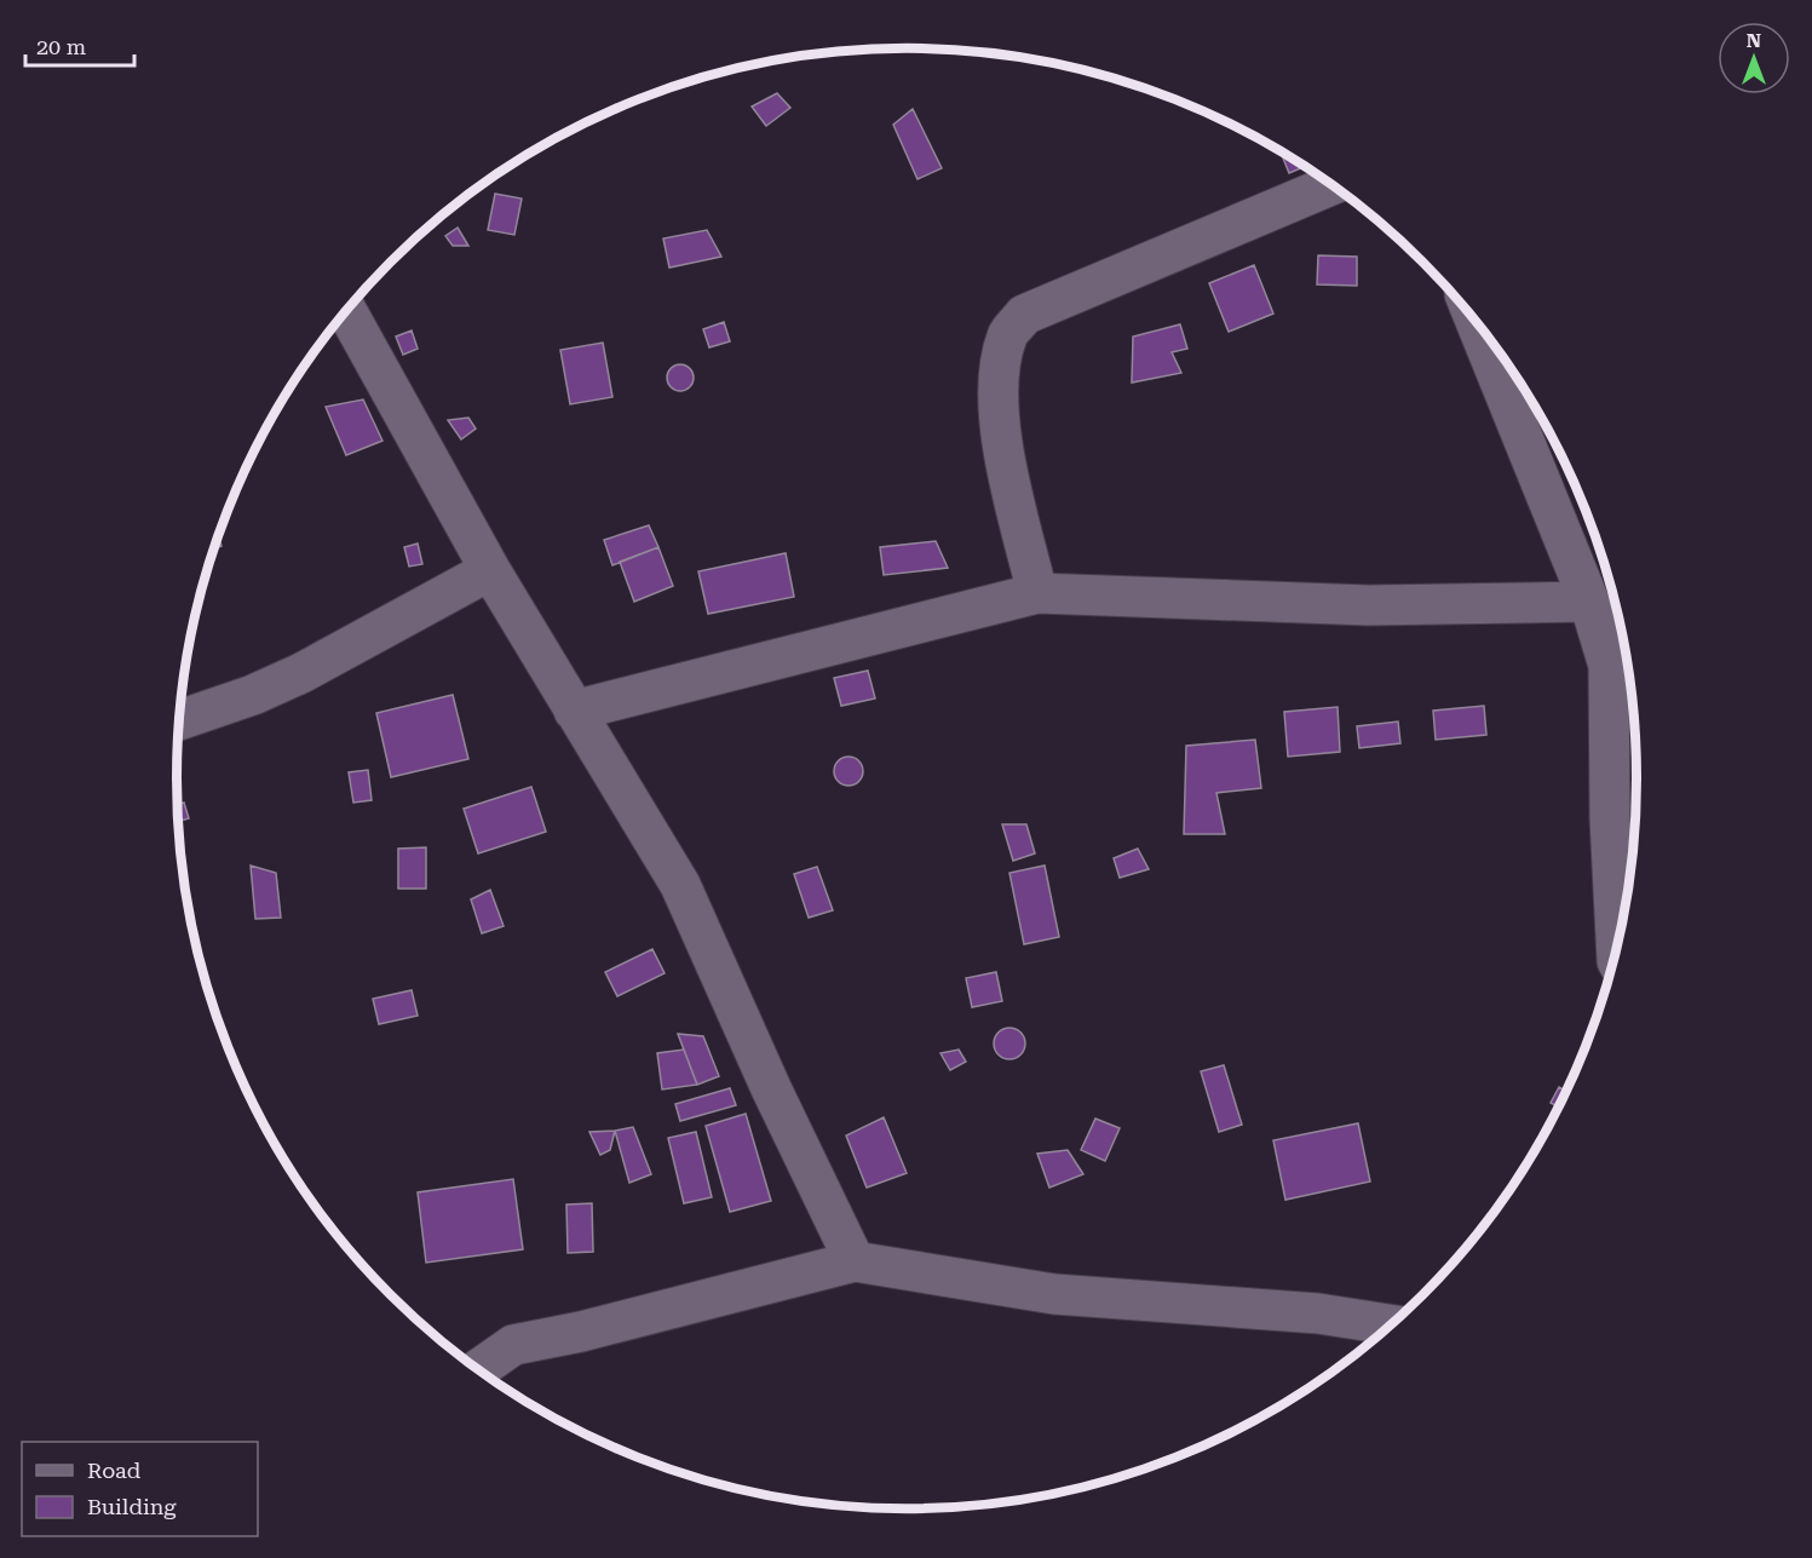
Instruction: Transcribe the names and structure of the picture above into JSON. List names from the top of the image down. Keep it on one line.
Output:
{"legend":["Road","Building"],"scale_bar":"20 m","north":"top"}
